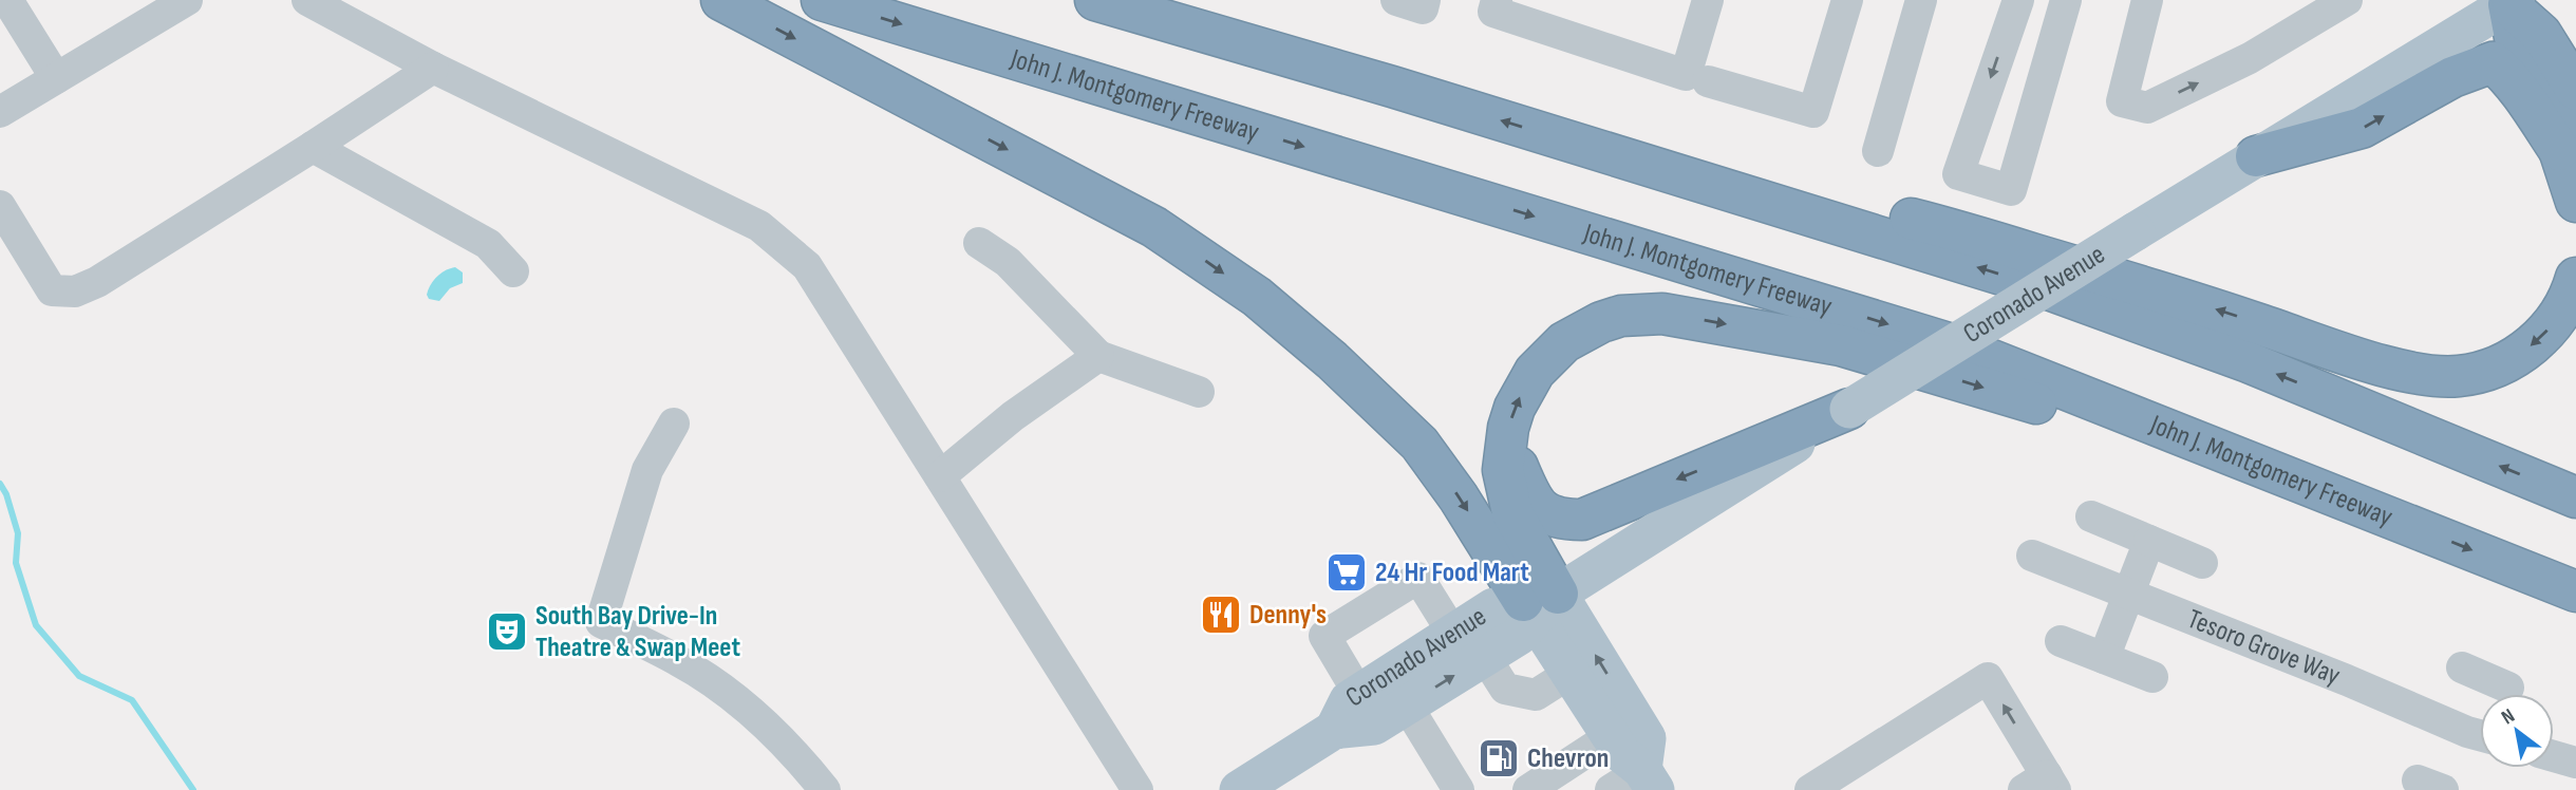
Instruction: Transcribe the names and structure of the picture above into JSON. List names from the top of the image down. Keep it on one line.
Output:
{"streets":{"highway":["John J. Montgomery Freeway"],"main road":["Coronado Avenue"],"street":["Tesoro Grove Way"]},"places":{"supermarket":["24 Hr Food Mart"],"restaurant":["Denny's"],"theatre":["South Bay Drive-In Theatre & Swap Meet"],"fuel station":["Chevron"]},"north":"top left"}
